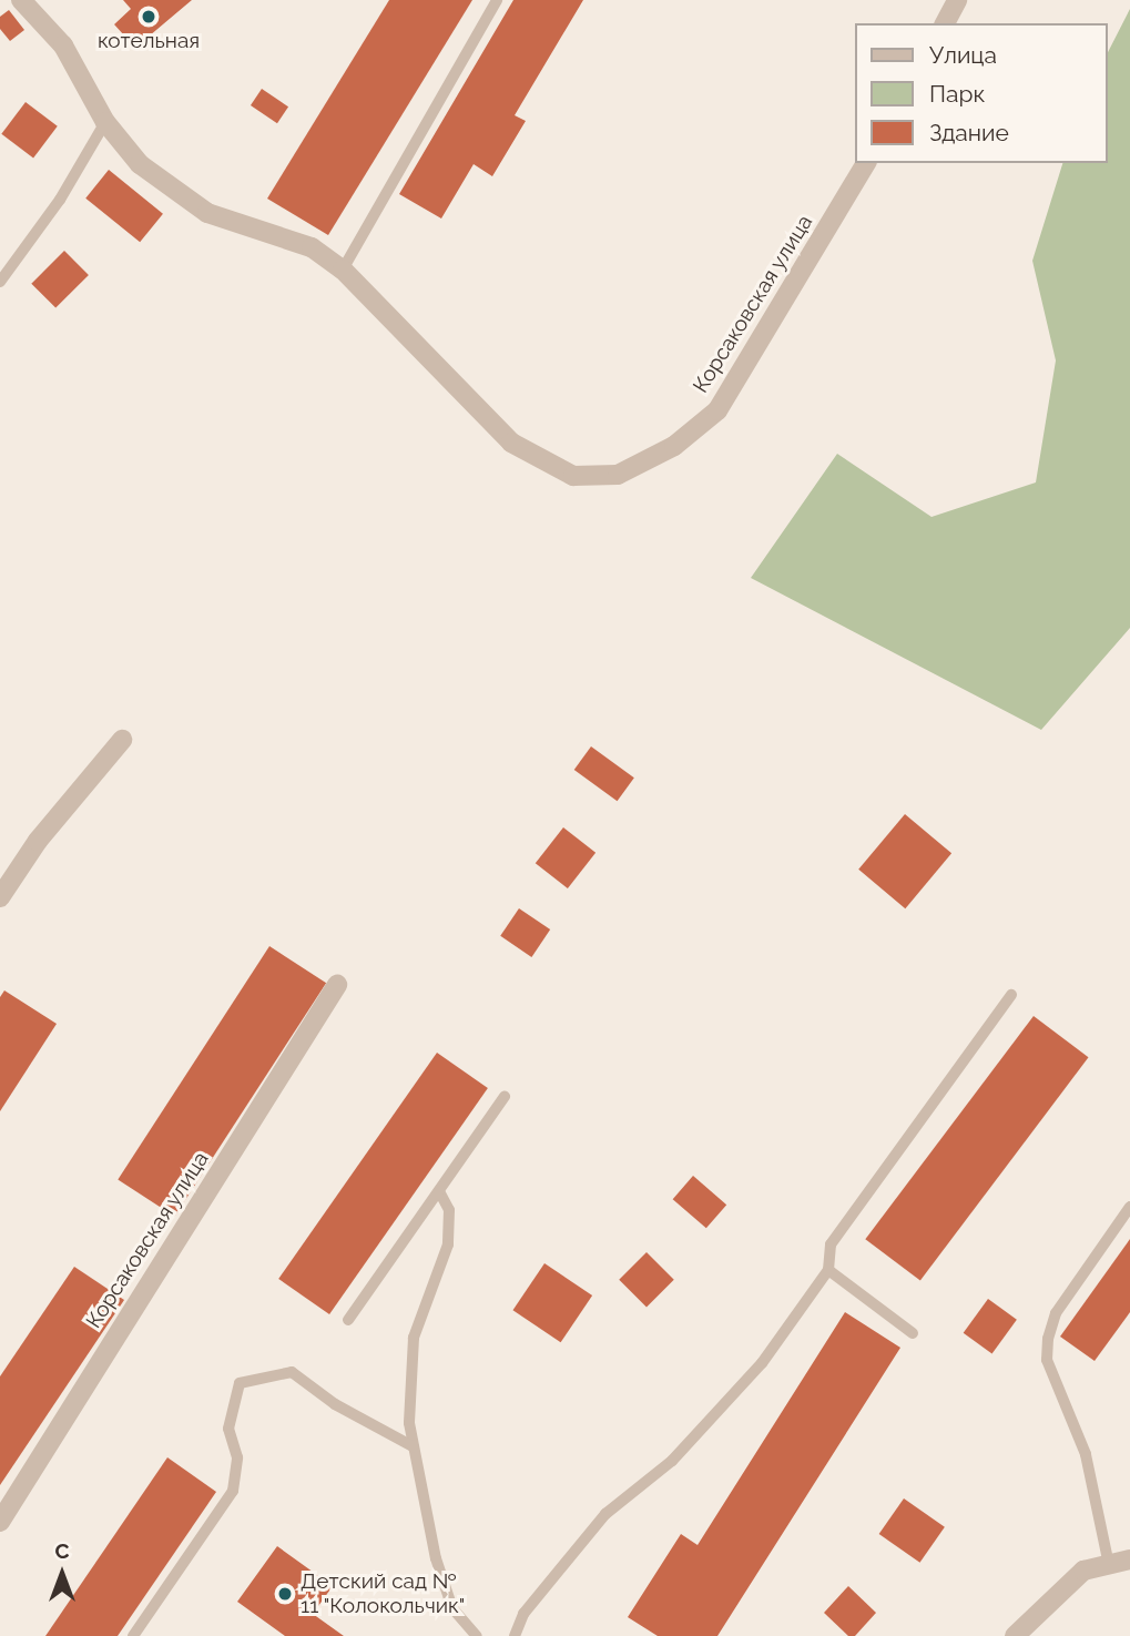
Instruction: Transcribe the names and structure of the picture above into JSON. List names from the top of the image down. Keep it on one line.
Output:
{"streets":{"street":["Корсаковская улица"]},"places":["котельная","Детский сад № 11 \"Колокольчик\""],"legend":["Улица","Парк","Здание"],"north":"top"}
